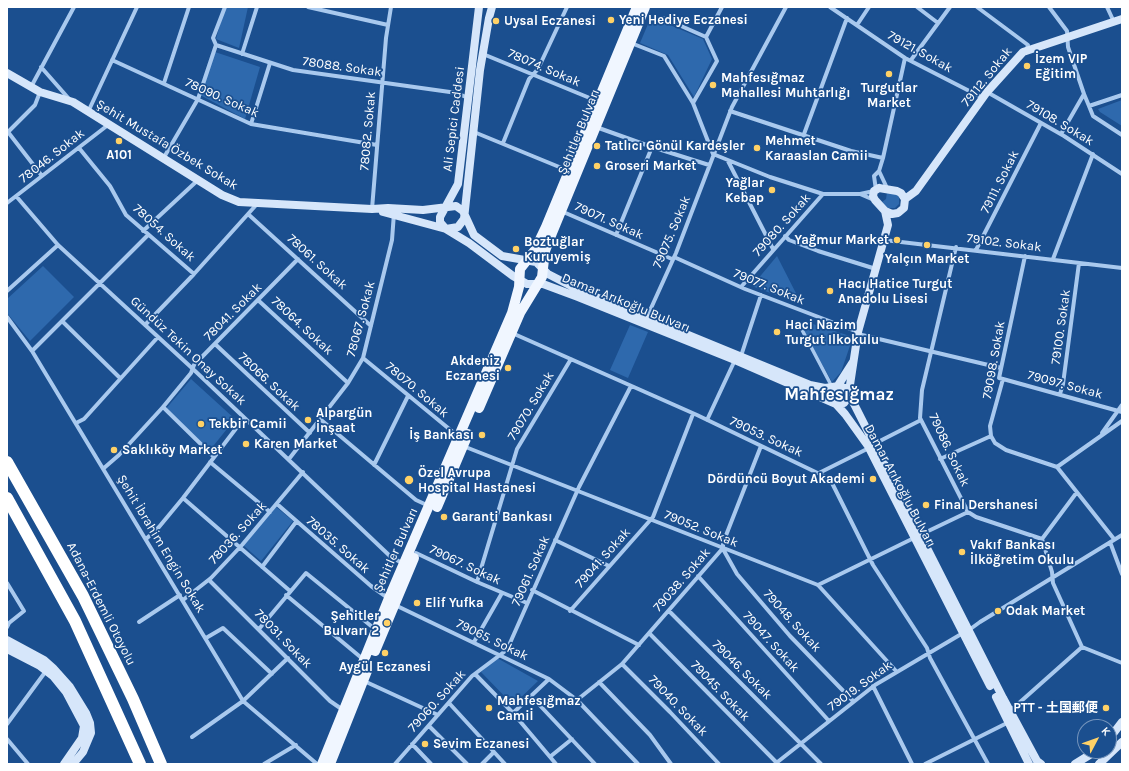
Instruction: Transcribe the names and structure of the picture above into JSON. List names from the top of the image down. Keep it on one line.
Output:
{"streets":{"highway":["Adana-Erdemli Otoyolu"],"main road":["79112. Sokak","Ali Sepici Caddesi","Şehitler Bulvarı","Şehit Mustafa Özbek Sokak","Damar Arıkoğlu Bulvarı"],"street":["79121. Sokak","78088. Sokak","78074. Sokak","78090. Sokak","79108. Sokak","78082. Sokak","78046. Sokak","79111. Sokak","79071. Sokak","79080. Sokak","79075. Sokak","78054. Sokak","79102. Sokak","78061. Sokak","79077. Sokak","78041. Sokak","78067. Sokak","78064. Sokak","79100. Sokak","Gündüz Tekin Onay Sokak","79098. Sokak","78066. Sokak","79097. Sokak","78070. Sokak","79070. Sokak","79053. Sokak","79086. Sokak","79052. Sokak","78036. Sokak","Şehit İbrahim Engin Sokak","78035. Sokak","79041. Sokak","79067. Sokak","79061. Sokak","79038. Sokak","79048. Sokak","78031. Sokak","79065. Sokak","79047. Sokak","79046. Sokak","79019. Sokak","79045. Sokak","79060. Sokak","79040. Sokak"]},"crossings":[["79121. Sokak","79112. Sokak"],["79121. Sokak","79108. Sokak"],["78088. Sokak","Ali Sepici Caddesi"],["78088. Sokak","78082. Sokak"],["78074. Sokak","Ali Sepici Caddesi"],["78074. Sokak","Şehitler Bulvarı"],["79112. Sokak","79108. Sokak"],["78090. Sokak","78082. Sokak"],["79108. Sokak","79111. Sokak"],["78082. Sokak","Şehit Mustafa Özbek Sokak"],["Şehitler Bulvarı","79071. Sokak"],["Şehitler Bulvarı","Damar Arıkoğlu Bulvarı"],["Şehitler Bulvarı","Gündüz Tekin Onay Sokak"],["Şehitler Bulvarı","78070. Sokak"],["Şehitler Bulvarı","79053. Sokak"],["Şehitler Bulvarı","78035. Sokak"],["Şehitler Bulvarı","79067. Sokak"],["Şehitler Bulvarı","78031. Sokak"],["Şehitler Bulvarı","79065. Sokak"],["Şehit Mustafa Özbek Sokak","78046. Sokak"],["78046. Sokak","78054. Sokak"],["78046. Sokak","Gündüz Tekin Onay Sokak"],["79111. Sokak","79102. Sokak"],["79071. Sokak","79075. Sokak"],["79071. Sokak","79077. Sokak"],["79080. Sokak","79077. Sokak"],["79075. Sokak","79077. Sokak"],["79075. Sokak","Damar Arıkoğlu Bulvarı"],["79102. Sokak","79100. Sokak"],["79102. Sokak","79098. Sokak"],["79102. Sokak","79086. Sokak"],["78061. Sokak","78041. Sokak"],["78061. Sokak","78067. Sokak"],["79077. Sokak","79098. Sokak"],["79077. Sokak","79086. Sokak"],["Damar Arıkoğlu Bulvarı","79019. Sokak"],["78041. Sokak","78064. Sokak"],["78041. Sokak","Gündüz Tekin Onay Sokak"],["78041. Sokak","78066. Sokak"],["78041. Sokak","Şehit İbrahim Engin Sokak"],["78067. Sokak","78064. Sokak"],["78067. Sokak","Gündüz Tekin Onay Sokak"],["78067. Sokak","78066. Sokak"],["78067. Sokak","78070. Sokak"],["79100. Sokak","79097. Sokak"],["Gündüz Tekin Onay Sokak","78036. Sokak"],["79098. Sokak","79097. Sokak"],["78070. Sokak","79070. Sokak"],["78070. Sokak","79052. Sokak"],["79070. Sokak","79053. Sokak"],["79070. Sokak","79052. Sokak"],["79070. Sokak","79067. Sokak"],["79053. Sokak","79041. Sokak"],["79053. Sokak","79061. Sokak"],["79053. Sokak","79038. Sokak"],["79053. Sokak","79019. Sokak"],["79052. Sokak","79041. Sokak"],["79052. Sokak","79061. Sokak"],["79052. Sokak","79038. Sokak"],["79052. Sokak","79048. Sokak"],["78036. Sokak","Şehit İbrahim Engin Sokak"],["78036. Sokak","78035. Sokak"],["78036. Sokak","78031. Sokak"],["78035. Sokak","79065. Sokak"],["79067. Sokak","79061. Sokak"],["79061. Sokak","79065. Sokak"],["79061. Sokak","79060. Sokak"],["79038. Sokak","79048. Sokak"],["79038. Sokak","79065. Sokak"],["79038. Sokak","79047. Sokak"],["79038. Sokak","79046. Sokak"],["79038. Sokak","79045. Sokak"],["79038. Sokak","79040. Sokak"],["79048. Sokak","79019. Sokak"],["79065. Sokak","79060. Sokak"],["79047. Sokak","79019. Sokak"],["79046. Sokak","79019. Sokak"],["79019. Sokak","79045. Sokak"]],"districts":["Mahfesığmaz"],"places":["Yeni Hediye Eczanesi","Uysal Eczanesi","İzem VIP Eğitim","Turgutlar Market","Mahfesığmaz Mahallesi Muhtarlığı","A101","Tatlıcı Gönül Kardeşler","Mehmet Karaaslan Camii","Groseri Market","Yağlar Kebap","Yağmur Market","Yalçın Market","Boztuğlar Kuruyemiş","Hacı Hatice Turgut Anadolu Lisesi","Haci Nazim Turgut Ilkokulu","Akdeniz Eczanesi","Alpargün İnşaat","Tekbir Camii","İş Bankası","Karen Market","Saklıköy Market","Dördüncü Boyut Akademi","Özel Avrupa Hospital Hastanesi","Final Dershanesi","Garanti Bankası","Vakıf Bankası İlköğretim Okulu","Elif Yufka","Odak Market","Şehitler Bulvarı 2","Aygül Eczanesi","Mahfesığmaz Camiİ","PTT - 土国郵便","Sevim Eczanesi"],"north":"top right"}
